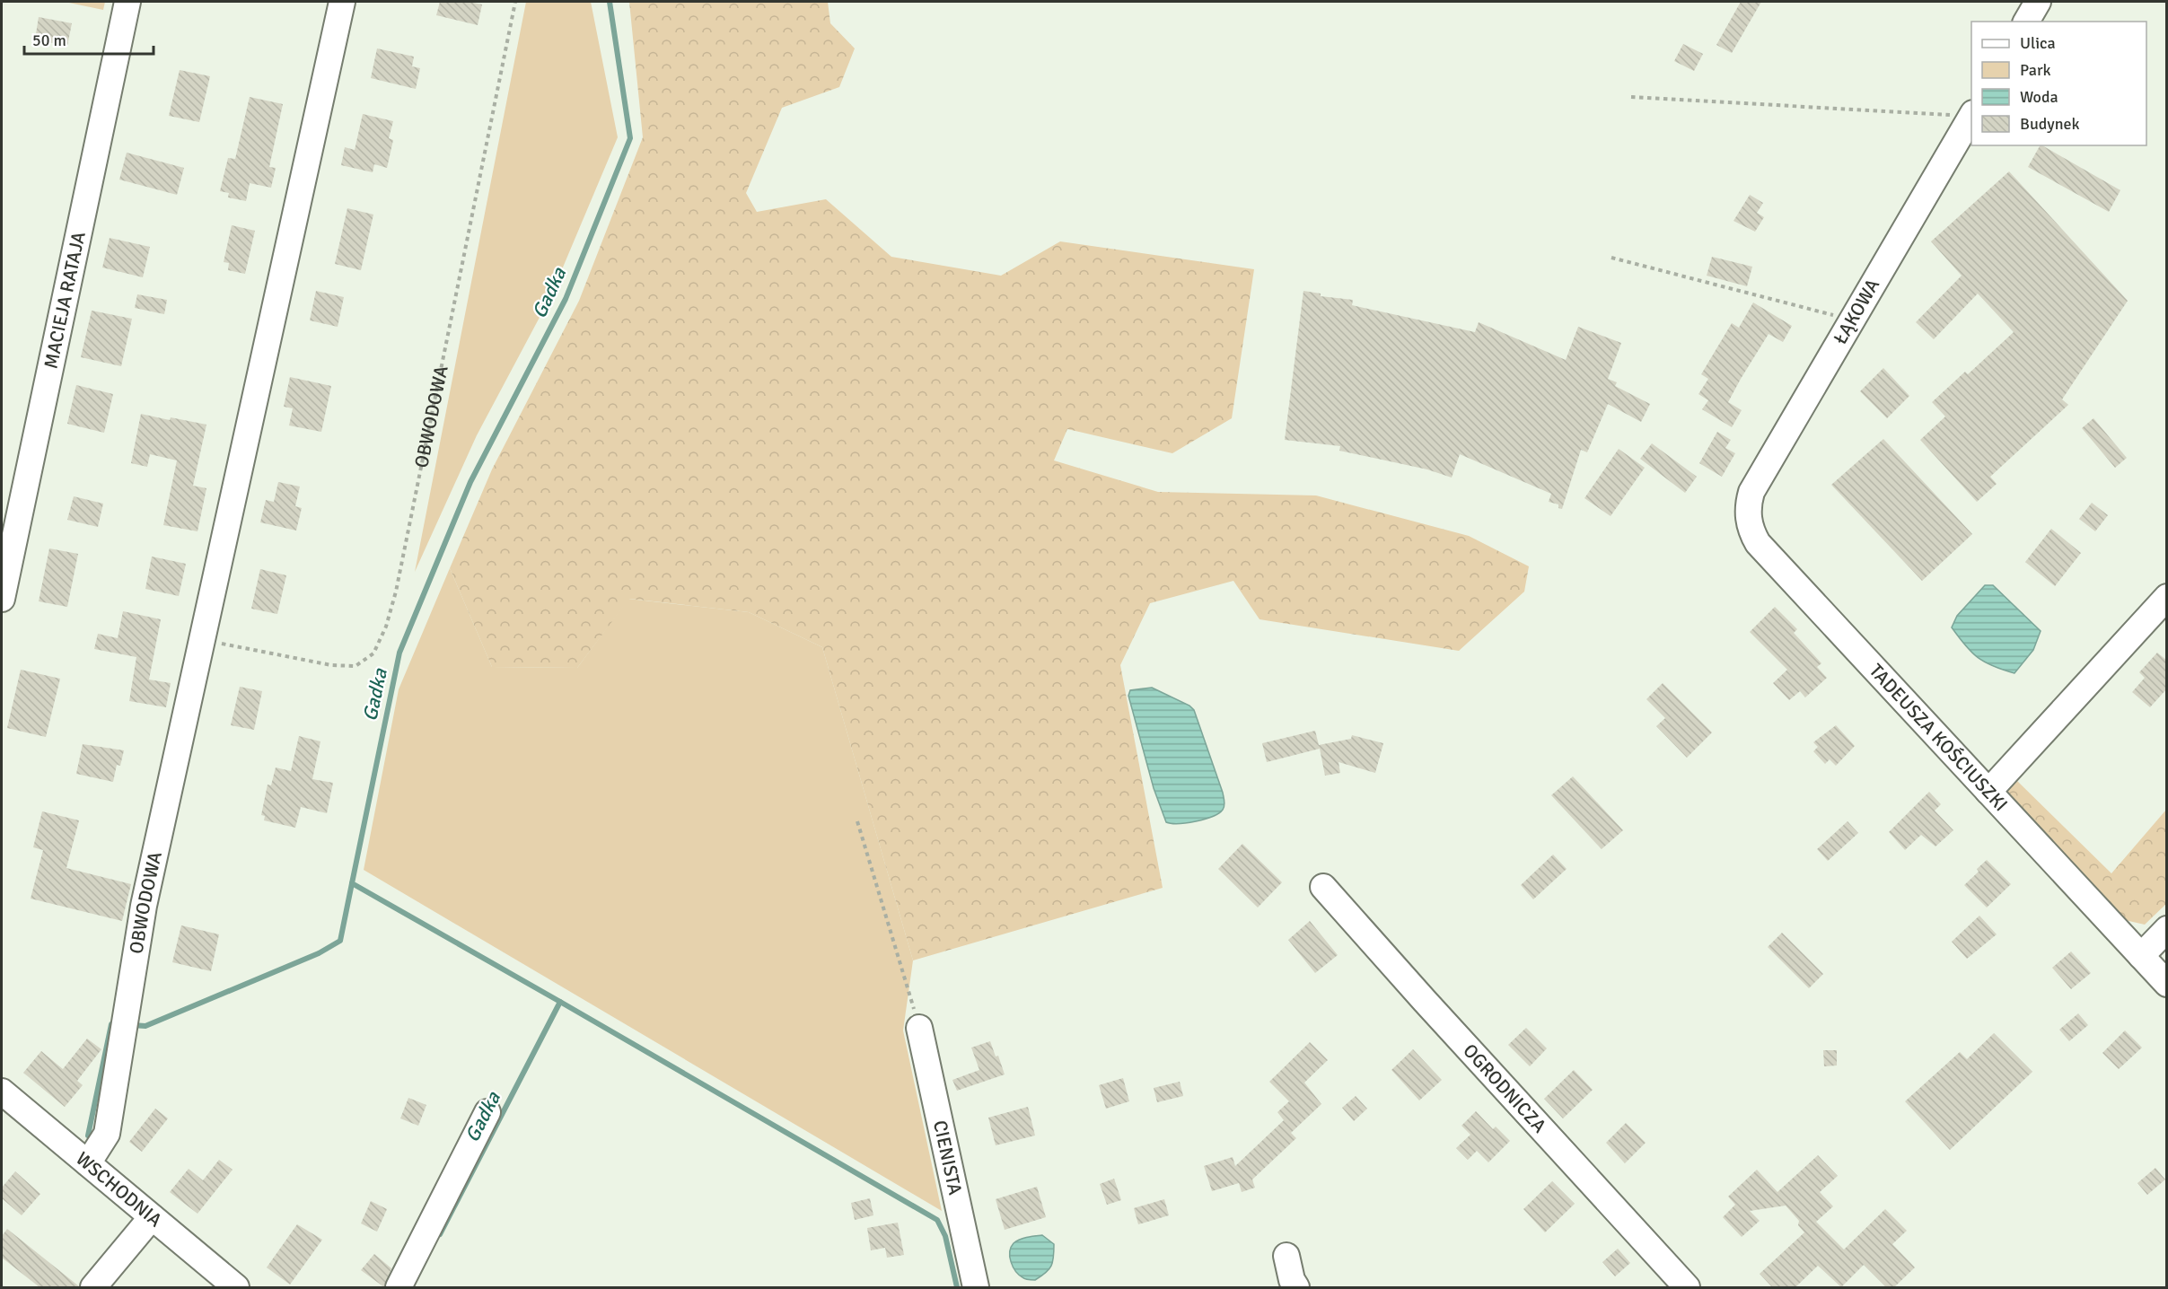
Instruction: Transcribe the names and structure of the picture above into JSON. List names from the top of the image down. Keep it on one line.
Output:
{"streets":{"street":["MACIEJA RATAJA","ŁĄKOWA","OBWODOWA","TADEUSZA KOŚCIUSZKI","OGRODNICZA","CIENISTA","WSCHODNIA"]},"crossings":[["ŁĄKOWA","TADEUSZA KOŚCIUSZKI"],["OBWODOWA","WSCHODNIA"]],"water":["Gadka"],"legend":["Ulica","Park","Woda","Budynek"],"scale_bar":"50 m"}
